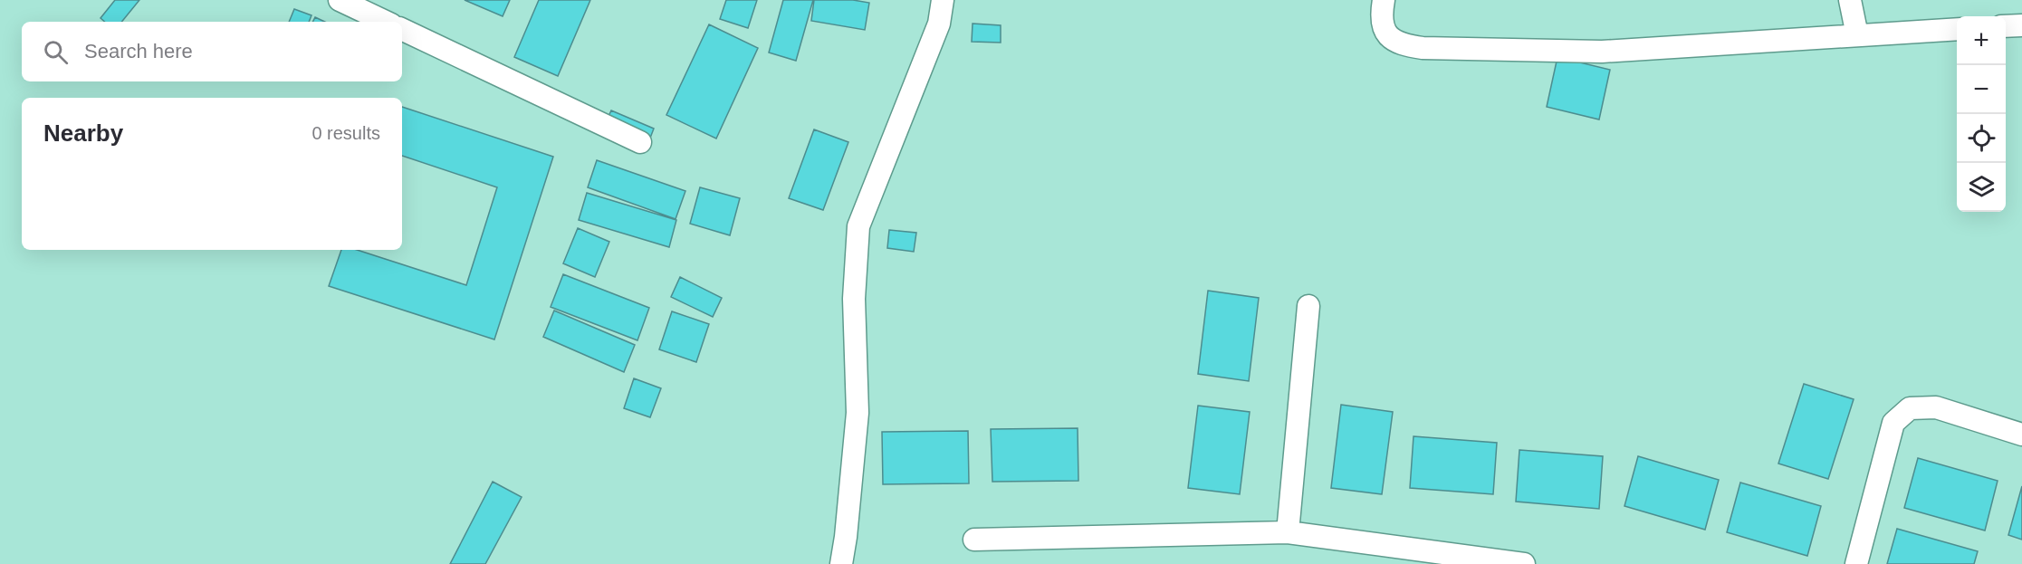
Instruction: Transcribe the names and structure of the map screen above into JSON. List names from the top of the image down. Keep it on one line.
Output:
{"page":{"map_buttons":["+","−"],"search":"Search here","heading":["Nearby","0 results"]}}
